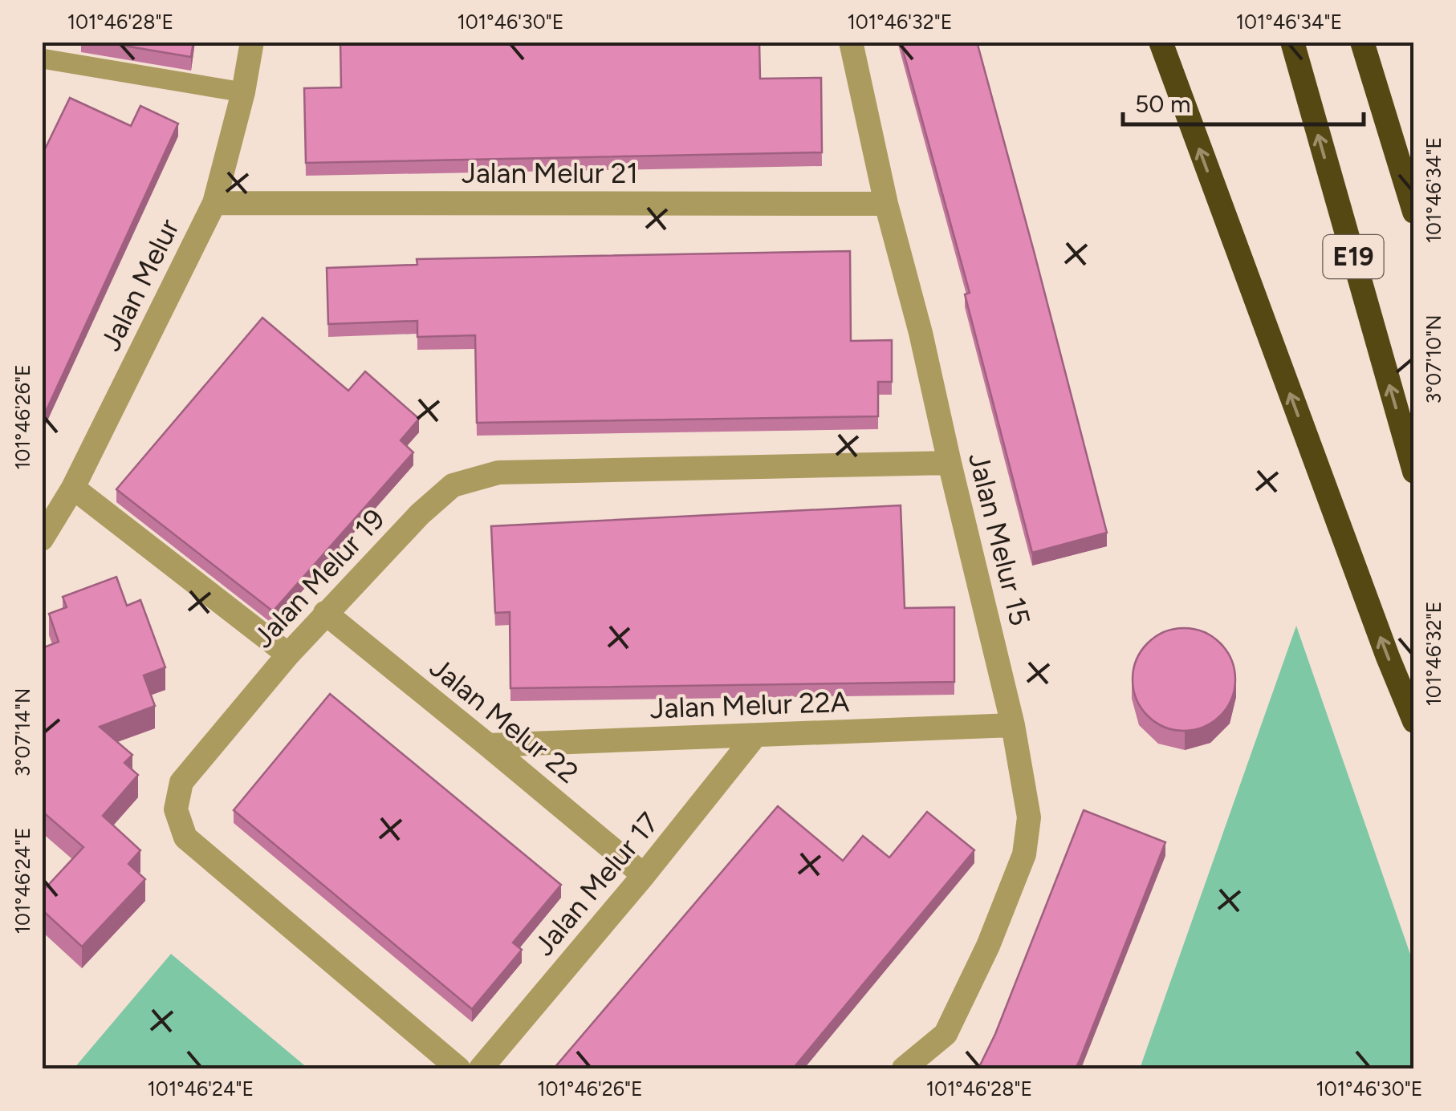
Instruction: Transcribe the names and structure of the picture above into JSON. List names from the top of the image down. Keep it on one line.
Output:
{"streets":{"highway":["E19"],"street":["Jalan Melur 21","Jalan Melur","Jalan Melur 15","Jalan Melur 19","Jalan Melur 22A","Jalan Melur 22","Jalan Melur 17"]},"crossings":[["Jalan Melur 21","Jalan Melur"],["Jalan Melur 21","Jalan Melur 15"],["Jalan Melur 15","Jalan Melur 19"],["Jalan Melur 15","Jalan Melur 22A"],["Jalan Melur 19","Jalan Melur 22"],["Jalan Melur 22A","Jalan Melur 22"],["Jalan Melur 22A","Jalan Melur 17"],["Jalan Melur 22","Jalan Melur 17"]],"scale_bar":"50 m","coordinates":["101°46'28\"E","101°46'30\"E","101°46'32\"E","101°46'34\"E","3°07'10\"N","101°46'26\"E","3°07'14\"N","101°46'24\"E"]}
